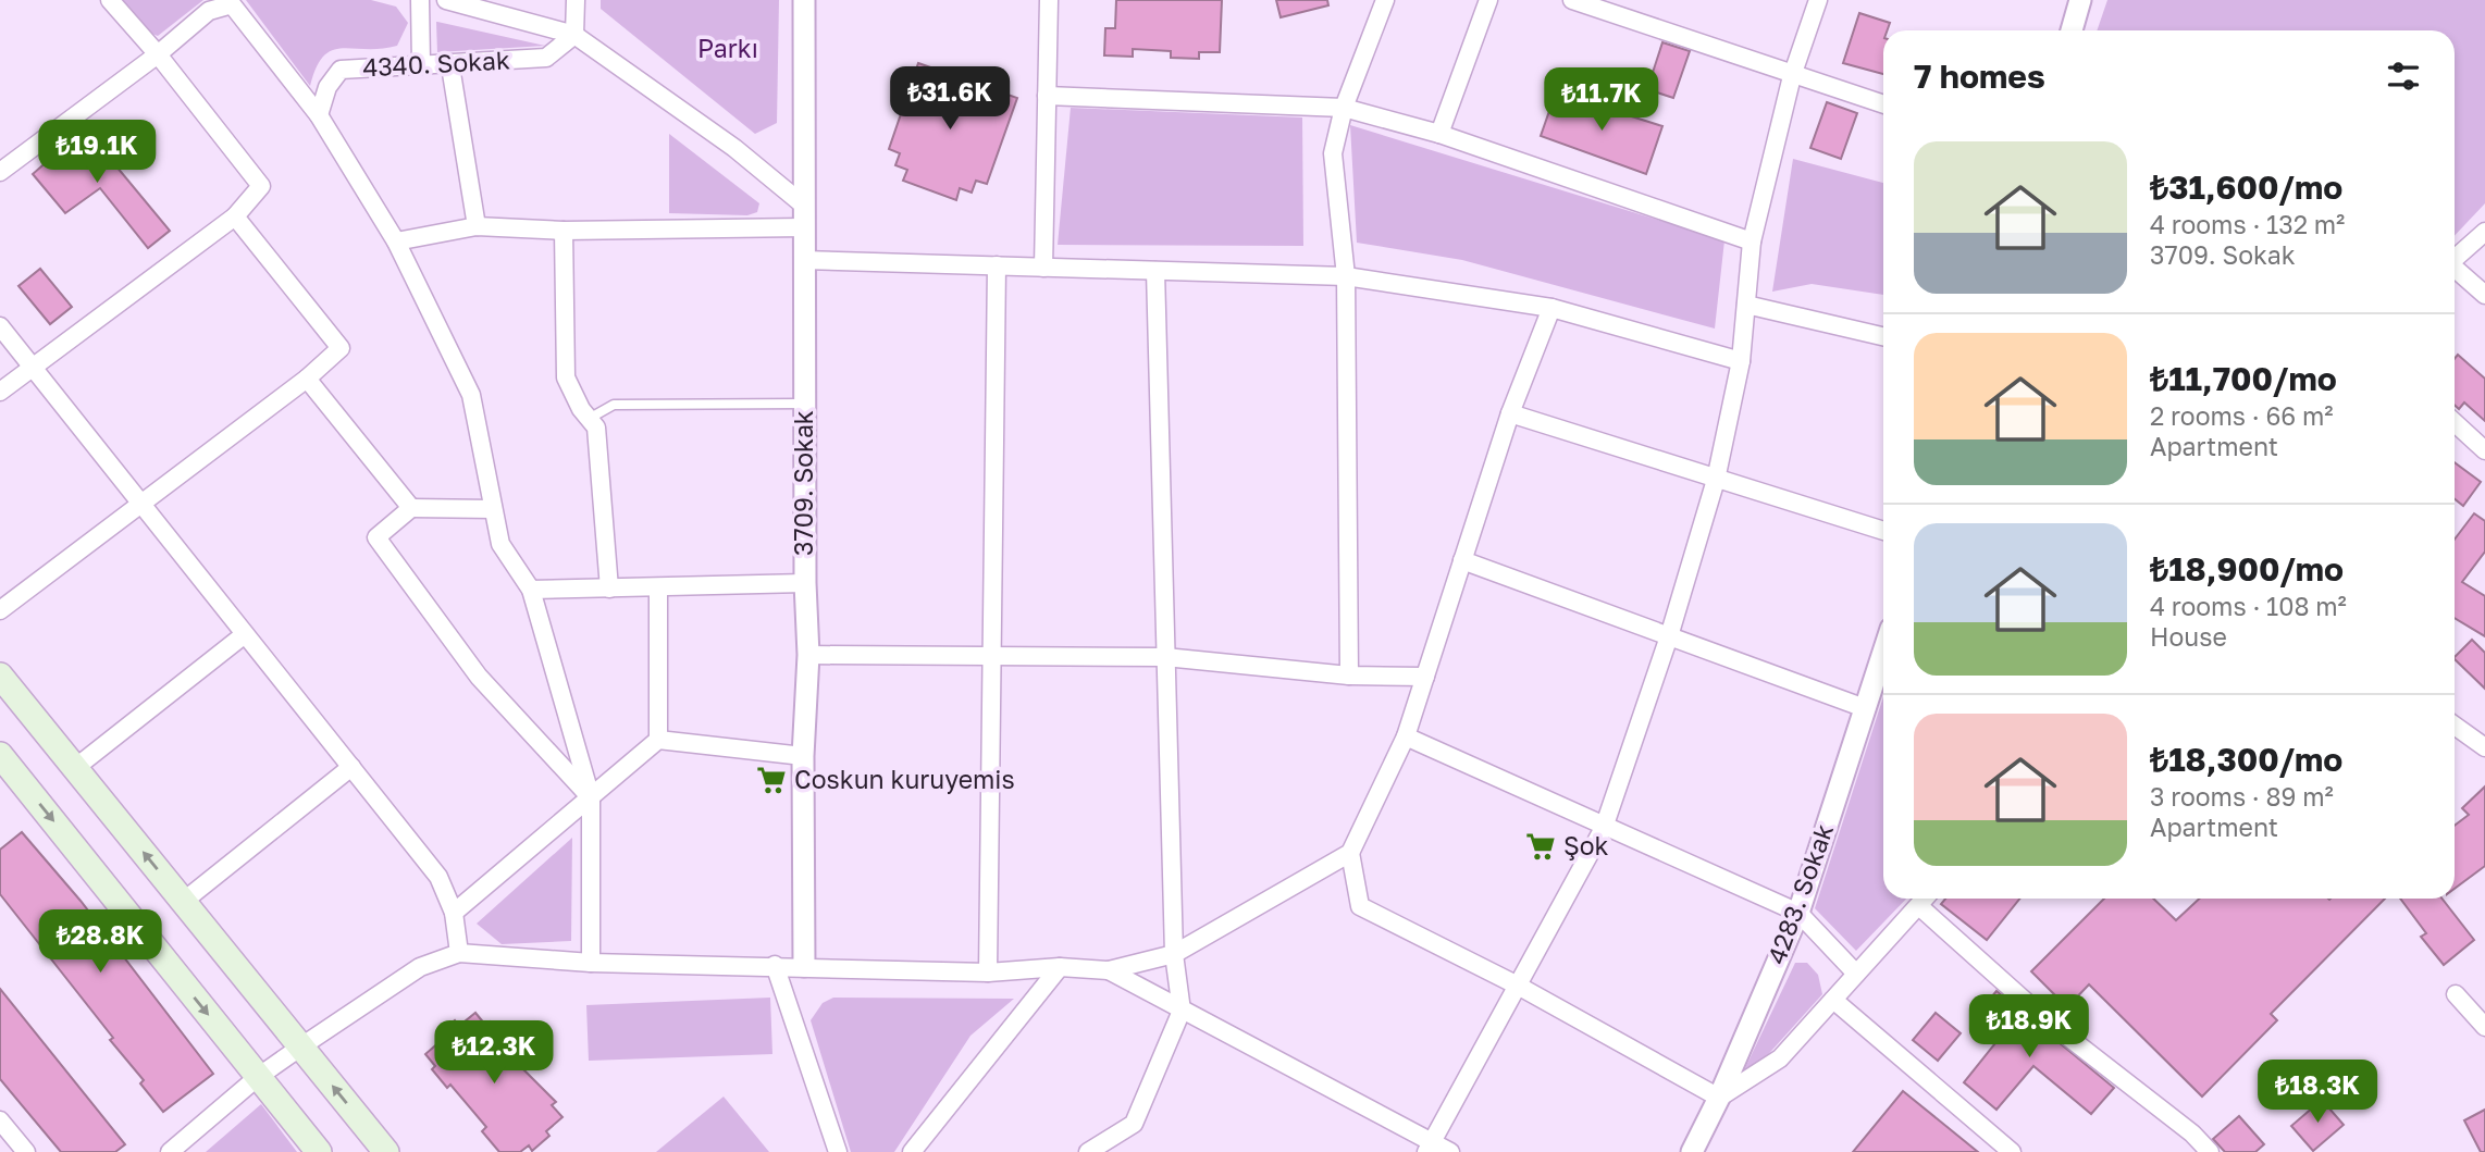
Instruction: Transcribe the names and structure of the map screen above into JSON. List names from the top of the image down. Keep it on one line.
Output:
{"streets":{"street":["4340. Sokak","3709. Sokak","4283. Sokak"]},"parks":["Parkı"],"places":{"supermarket":["Coskun kuruyemis","Şok"]},"page":{"heading":"7 homes","price":["₺31.6K","₺11.7K","₺19.1K","₺28.8K","₺18.9K","₺12.3K","₺18.3K"],"list":[{"name":"₺31,600/mo","note":"4 rooms · 132 m² · 3709. Sokak"},{"name":"₺11,700/mo","note":"2 rooms · 66 m² · Apartment"},{"name":"₺18,900/mo","note":"4 rooms · 108 m² · House"},{"name":"₺18,300/mo","note":"3 rooms · 89 m² · Apartment"}]}}
